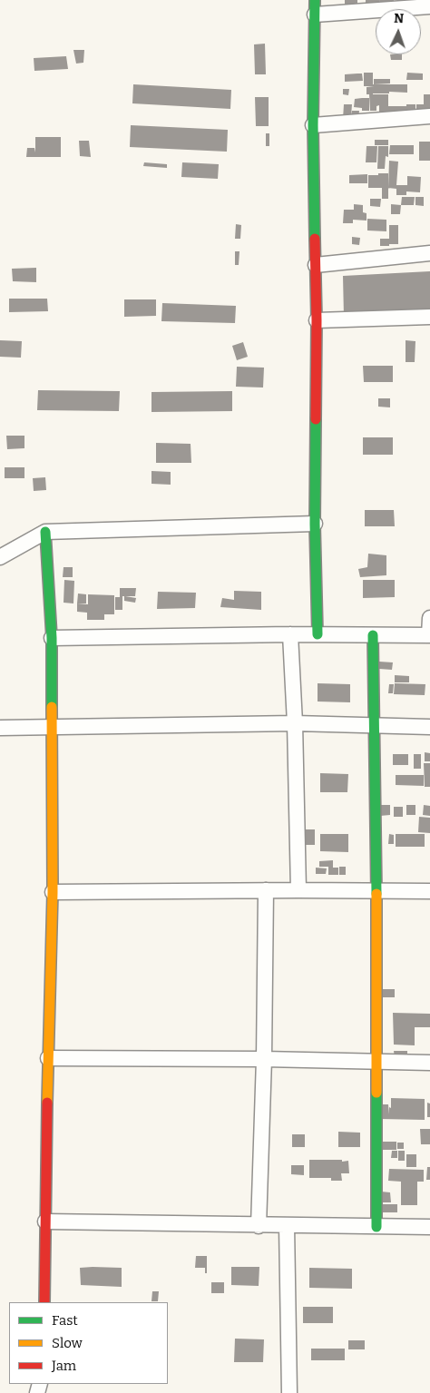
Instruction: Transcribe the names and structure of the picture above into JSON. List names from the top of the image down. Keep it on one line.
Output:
{"legend":["Fast","Slow","Jam"],"north":"top"}
